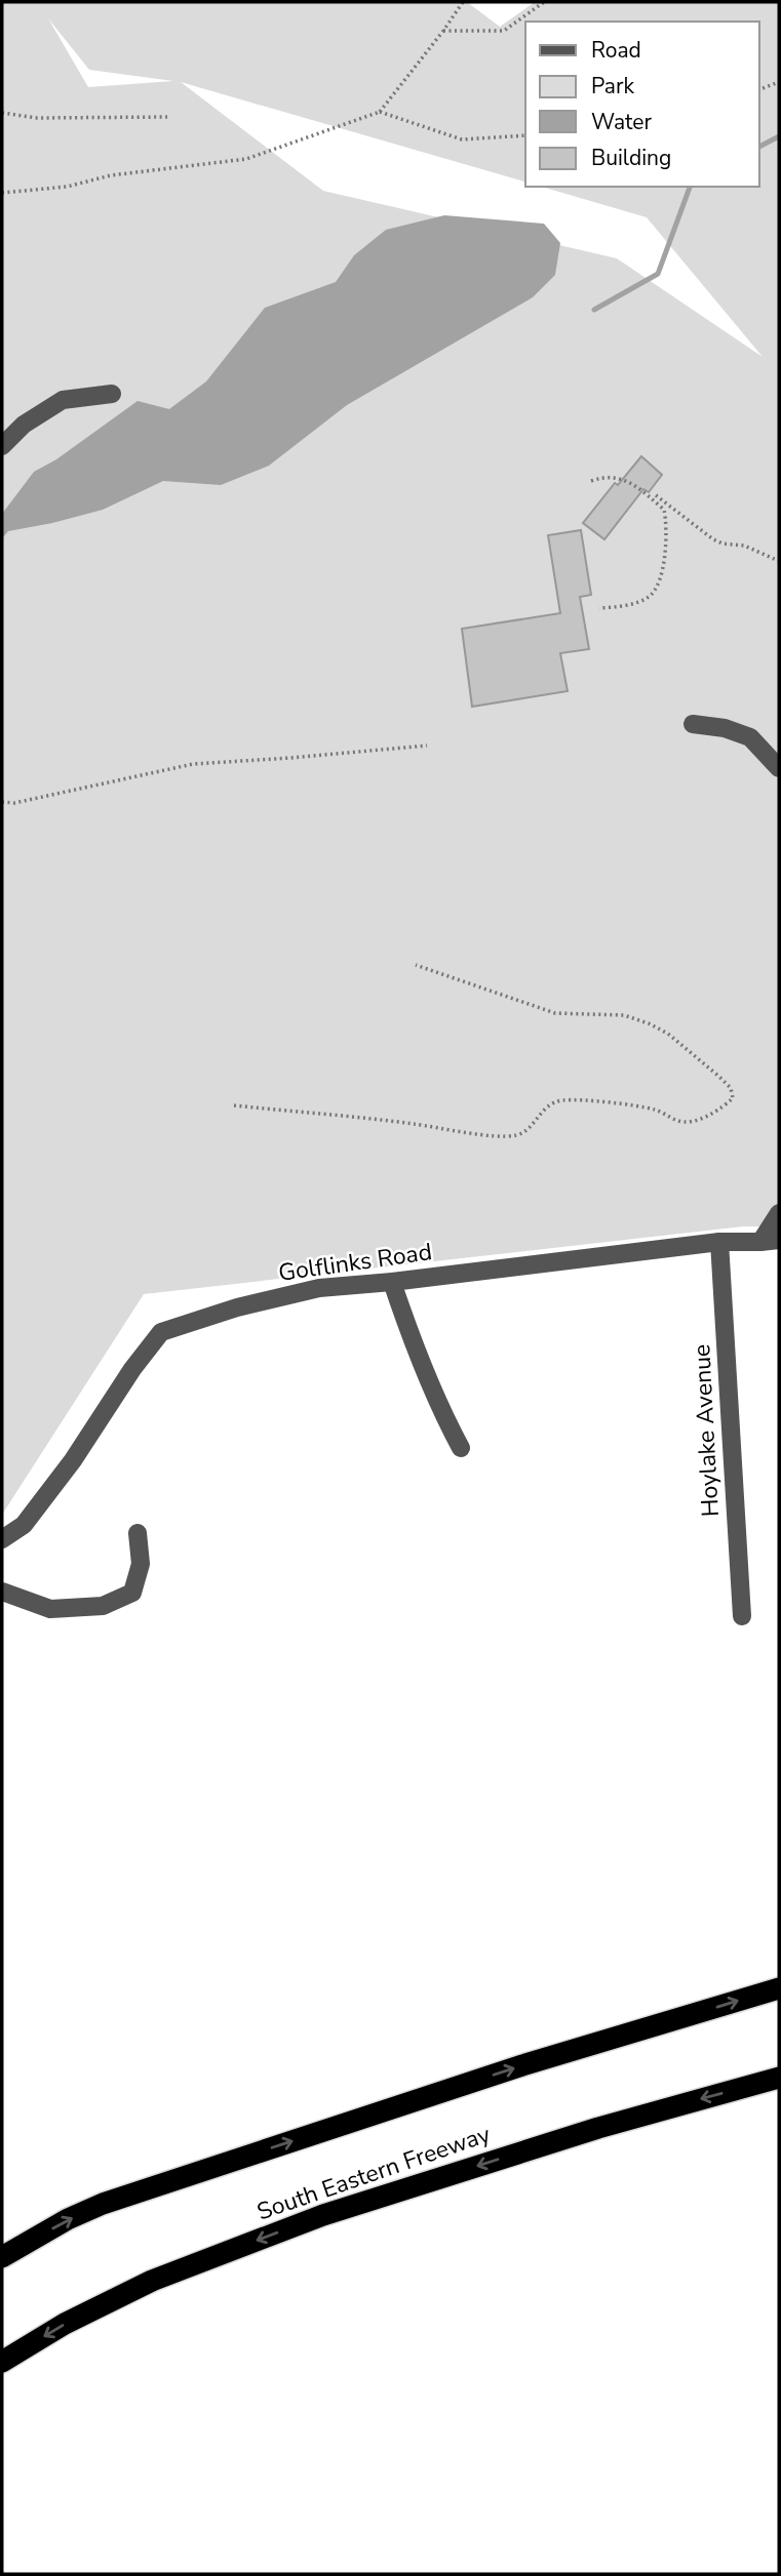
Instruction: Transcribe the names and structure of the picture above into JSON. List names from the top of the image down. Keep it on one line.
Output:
{"streets":{"highway":["South Eastern Freeway"],"street":["Golflinks Road","Hoylake Avenue"]},"crossings":[["Golflinks Road","Hoylake Avenue"]],"legend":["Road","Park","Water","Building"]}
